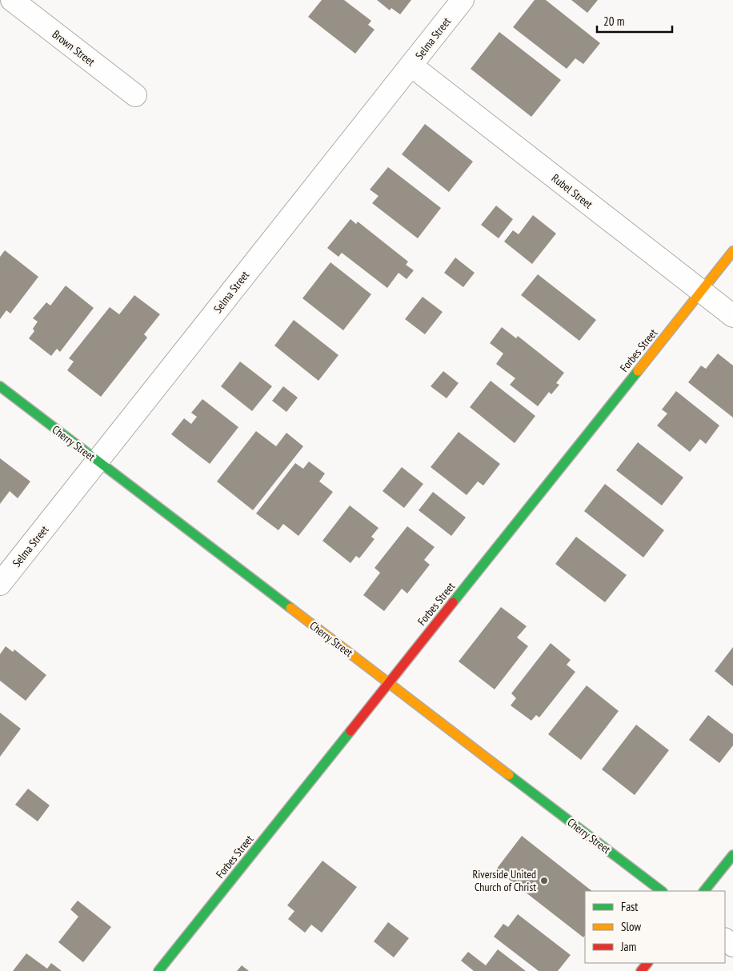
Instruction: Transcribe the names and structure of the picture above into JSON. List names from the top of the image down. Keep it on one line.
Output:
{"streets":{"street":["Selma Street","Brown Street","Rubel Street","Forbes Street","Cherry Street"]},"crossings":[["Selma Street","Rubel Street"],["Selma Street","Cherry Street"],["Rubel Street","Forbes Street"],["Forbes Street","Cherry Street"]],"places":["Riverside United Church of Christ"],"legend":["Fast","Slow","Jam"],"scale_bar":"20 m"}
